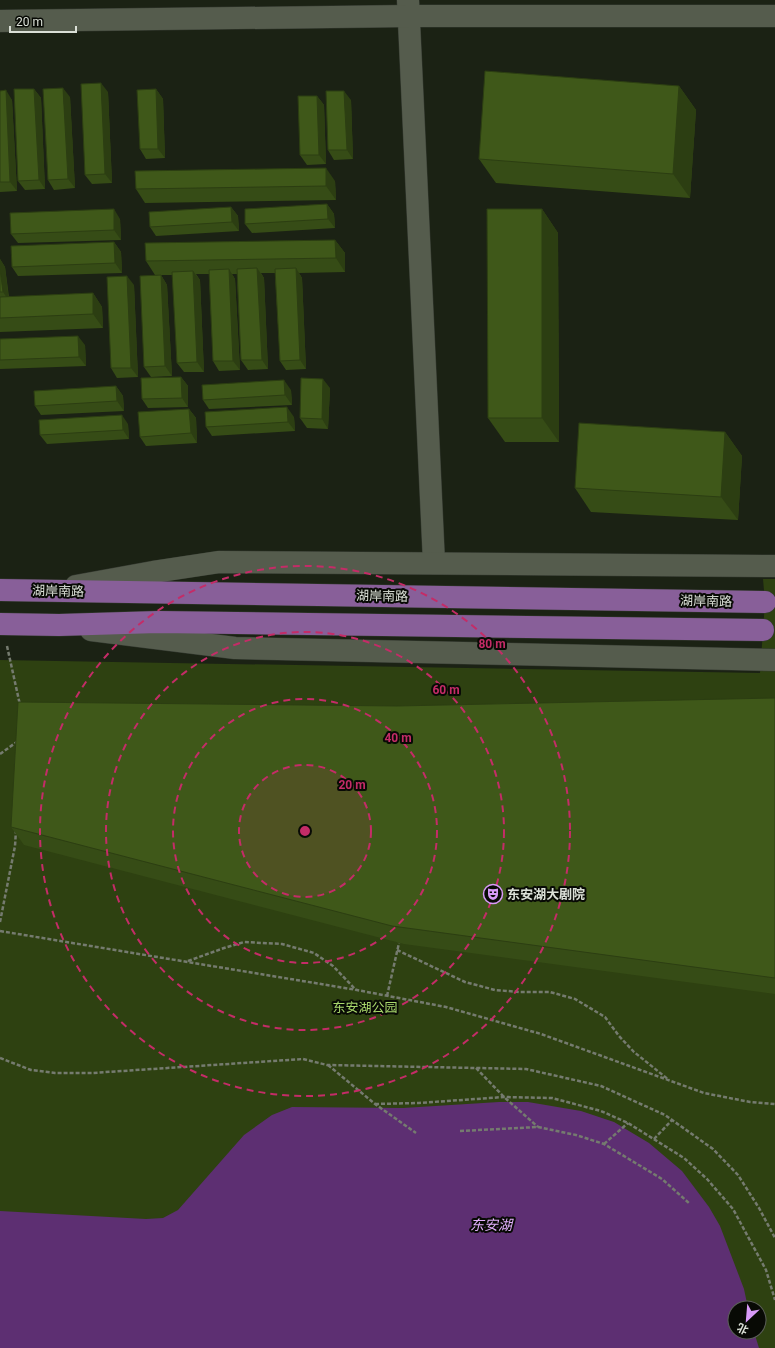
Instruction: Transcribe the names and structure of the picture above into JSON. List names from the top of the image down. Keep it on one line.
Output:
{"streets":{"main road":["湖岸南路"]},"water":["东安湖"],"parks":["东安湖公园"],"places":{"theatre":["东安湖大剧院"]},"scale_bar":"20 m","north":"bottom left","rings":["80 m","60 m","40 m","20 m"]}
